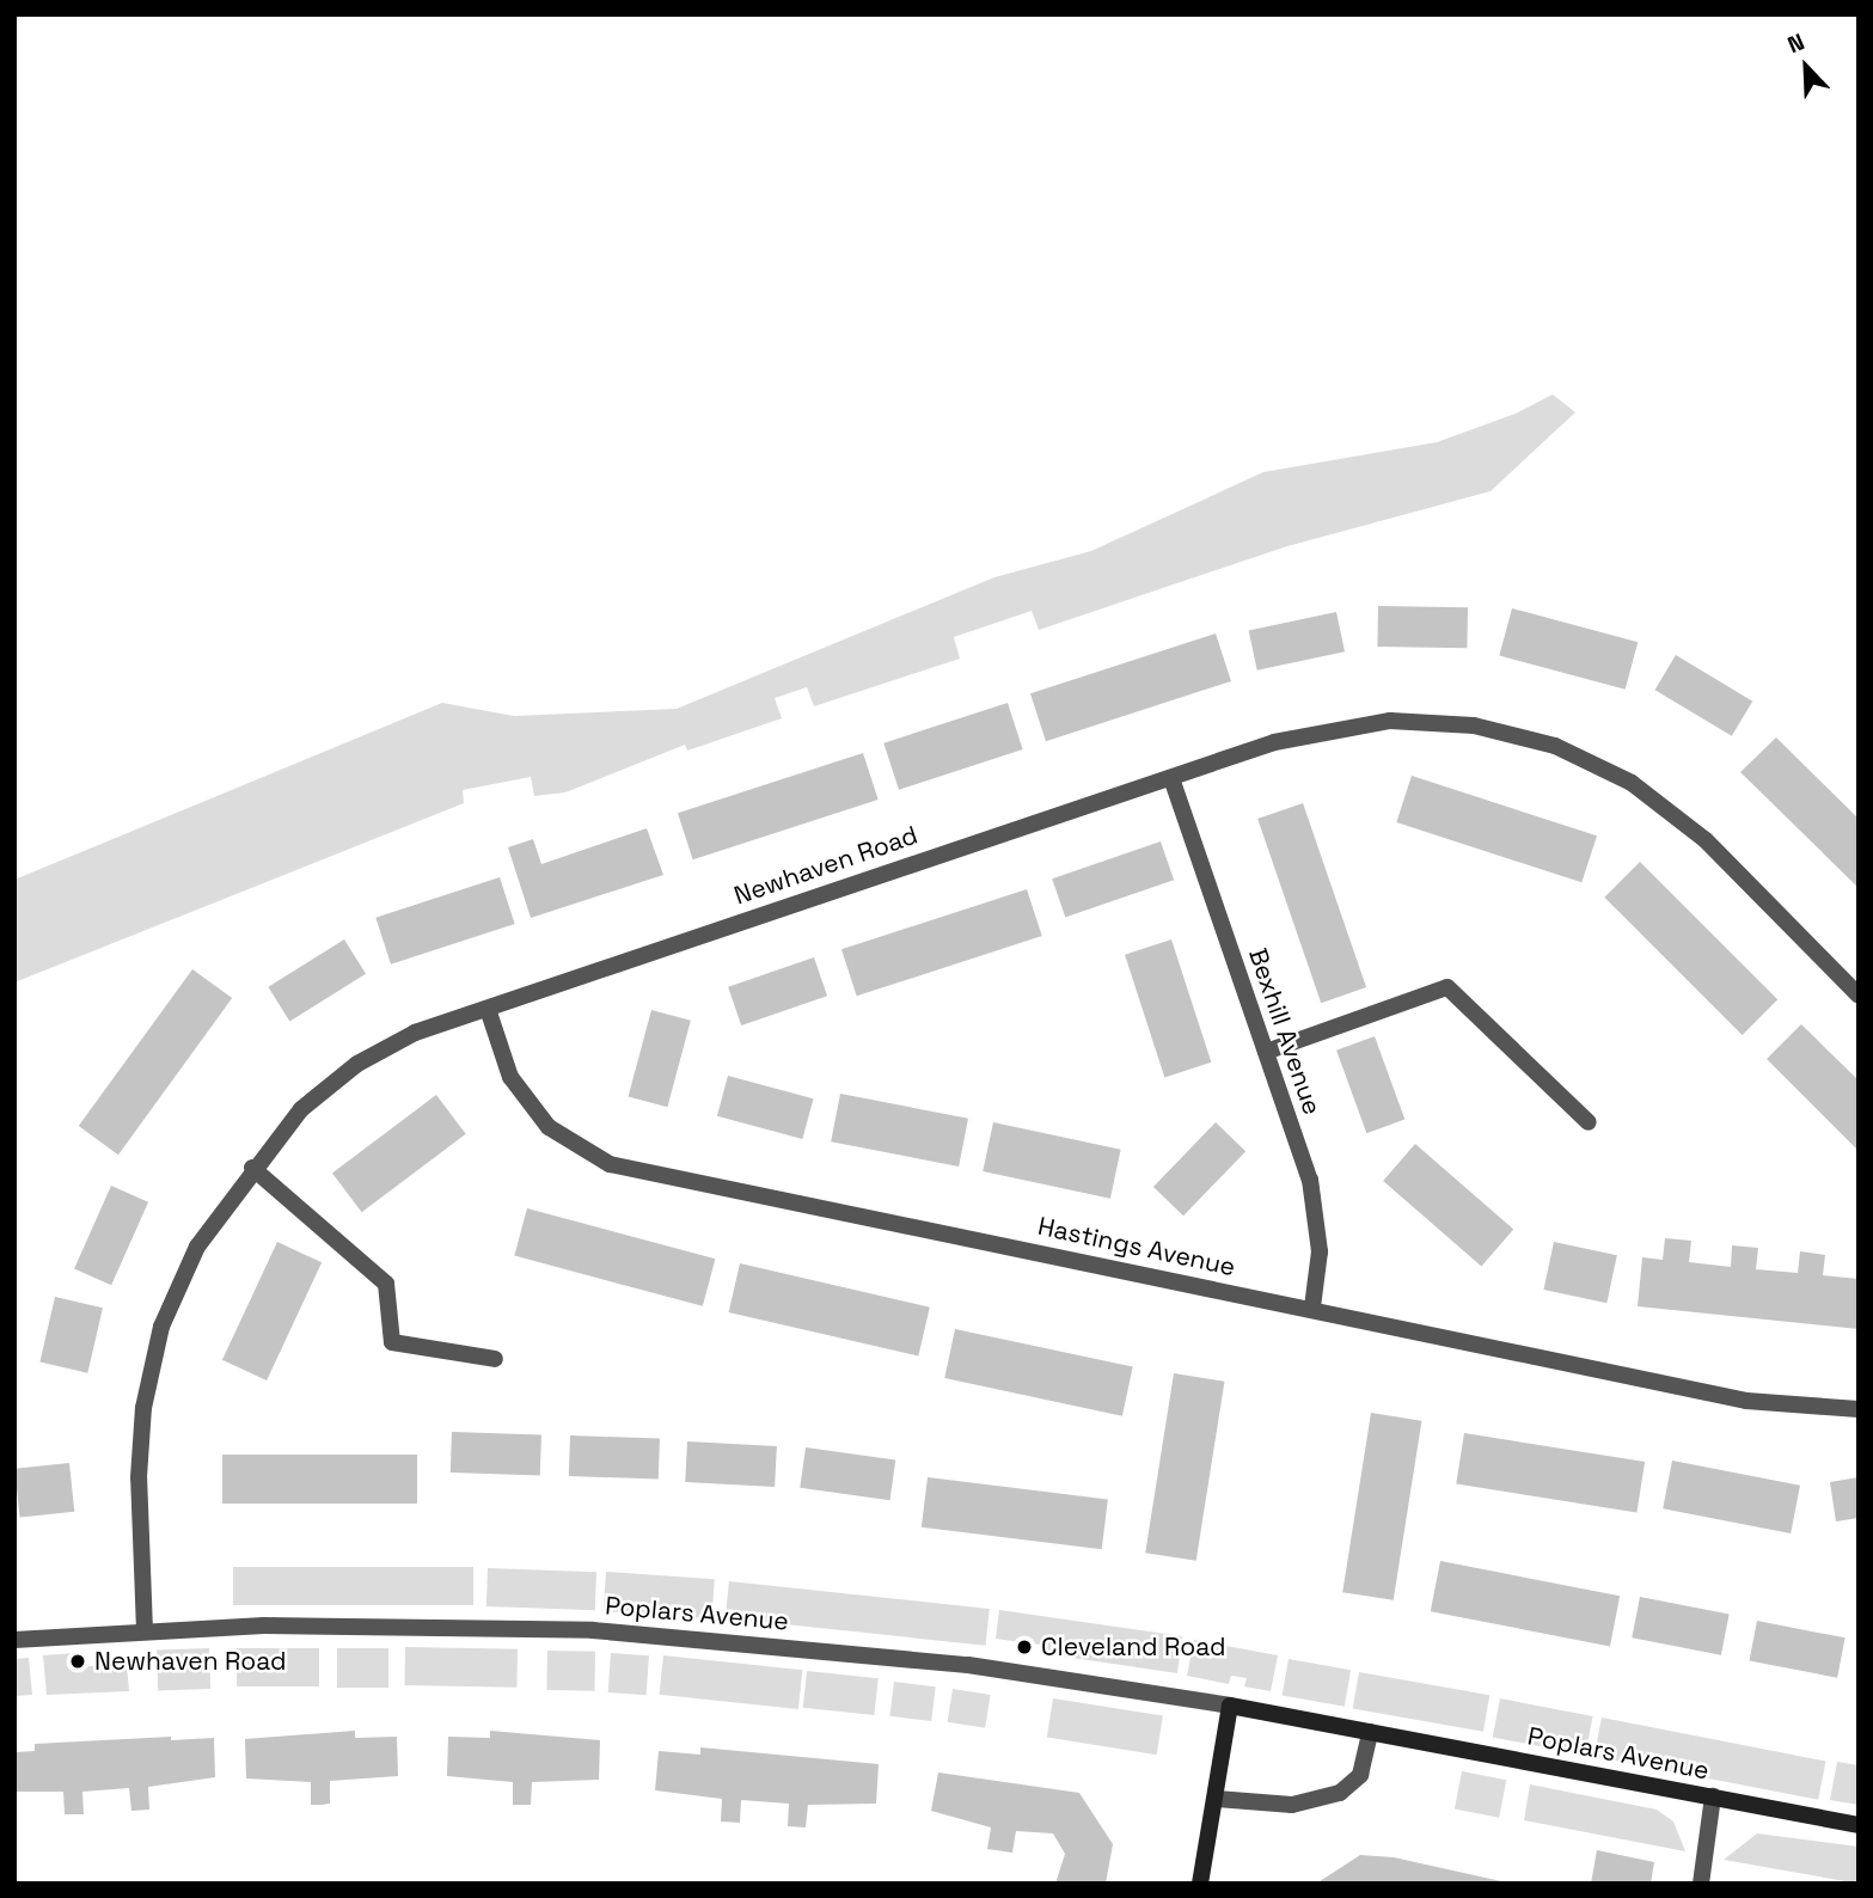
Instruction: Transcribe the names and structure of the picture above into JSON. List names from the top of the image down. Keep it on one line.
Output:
{"streets":{"street":["Newhaven Road","Bexhill Avenue","Hastings Avenue","Poplars Avenue"]},"crossings":[["Newhaven Road","Bexhill Avenue"],["Newhaven Road","Hastings Avenue"],["Newhaven Road","Poplars Avenue"],["Bexhill Avenue","Hastings Avenue"]],"places":["Cleveland Road","Newhaven Road"],"north":"top left"}
